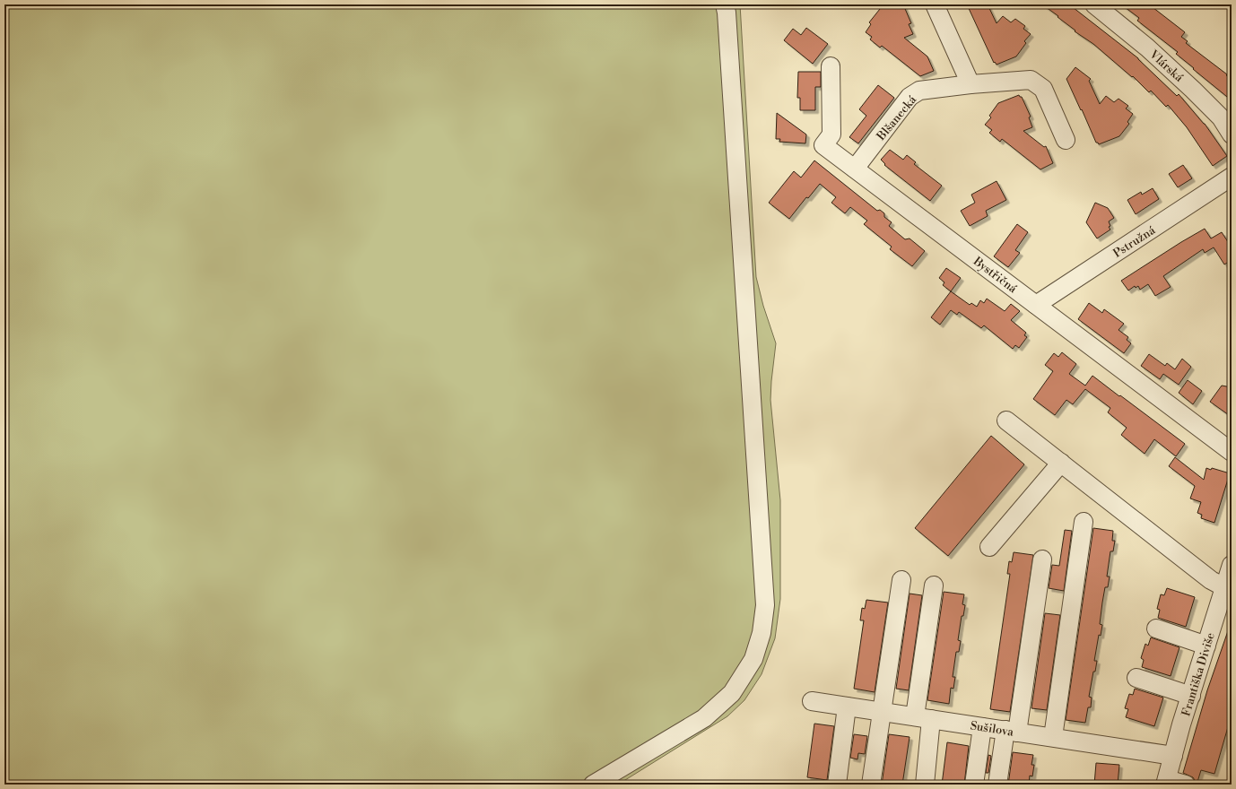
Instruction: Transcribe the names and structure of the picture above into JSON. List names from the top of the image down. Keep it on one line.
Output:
{"streets":{"street":["Vlárská","Blšanecká","Pstružná","Bystřičná","Františka Diviše","Sušilova"]},"crossings":[["Blšanecká","Bystřičná"],["Pstružná","Bystřičná"],["Františka Diviše","Sušilova"]]}
